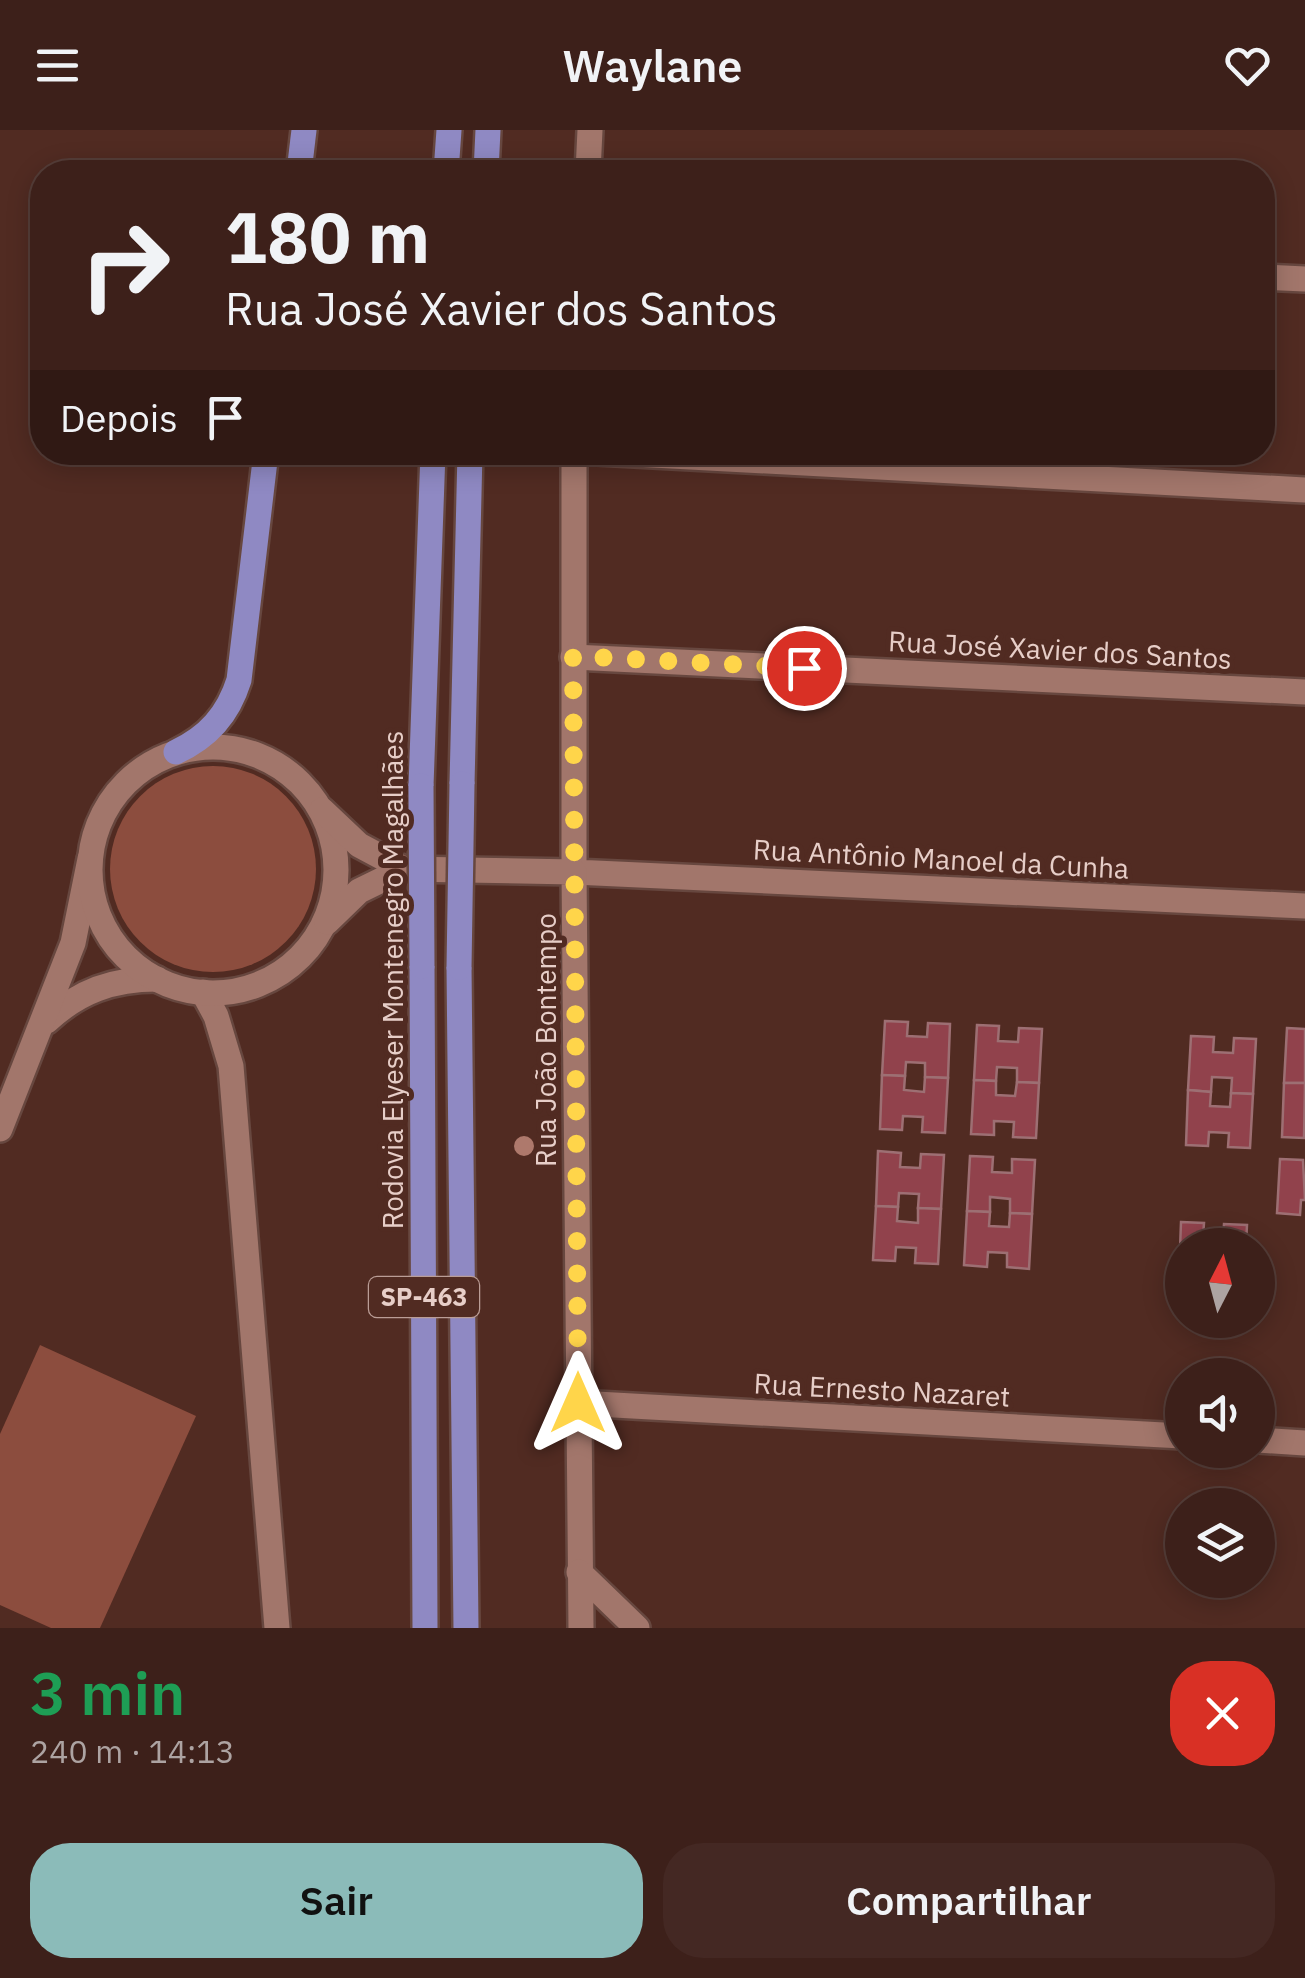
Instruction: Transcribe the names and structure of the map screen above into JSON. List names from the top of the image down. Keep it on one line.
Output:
{"streets":{"main road":["Rodovia Elyeser Montenegro Magalhães","SP-463"],"street":["Rua José Xavier dos Santos","Rua Antônio Manoel da Cunha","Rua João Bontempo","Rua Ernesto Nazaret"]},"crossings":[["Rua José Xavier dos Santos","Rua João Bontempo"],["Rua Antônio Manoel da Cunha","Rua João Bontempo"],["Rua João Bontempo","Rua Ernesto Nazaret"]],"north":"top","page":{"header":"Waylane","turn":["180 m","Rua José Xavier dos Santos"],"then":"Depois","heading":["3 min","240 m · 14:13"],"buttons":["Sair","Compartilhar"]}}
